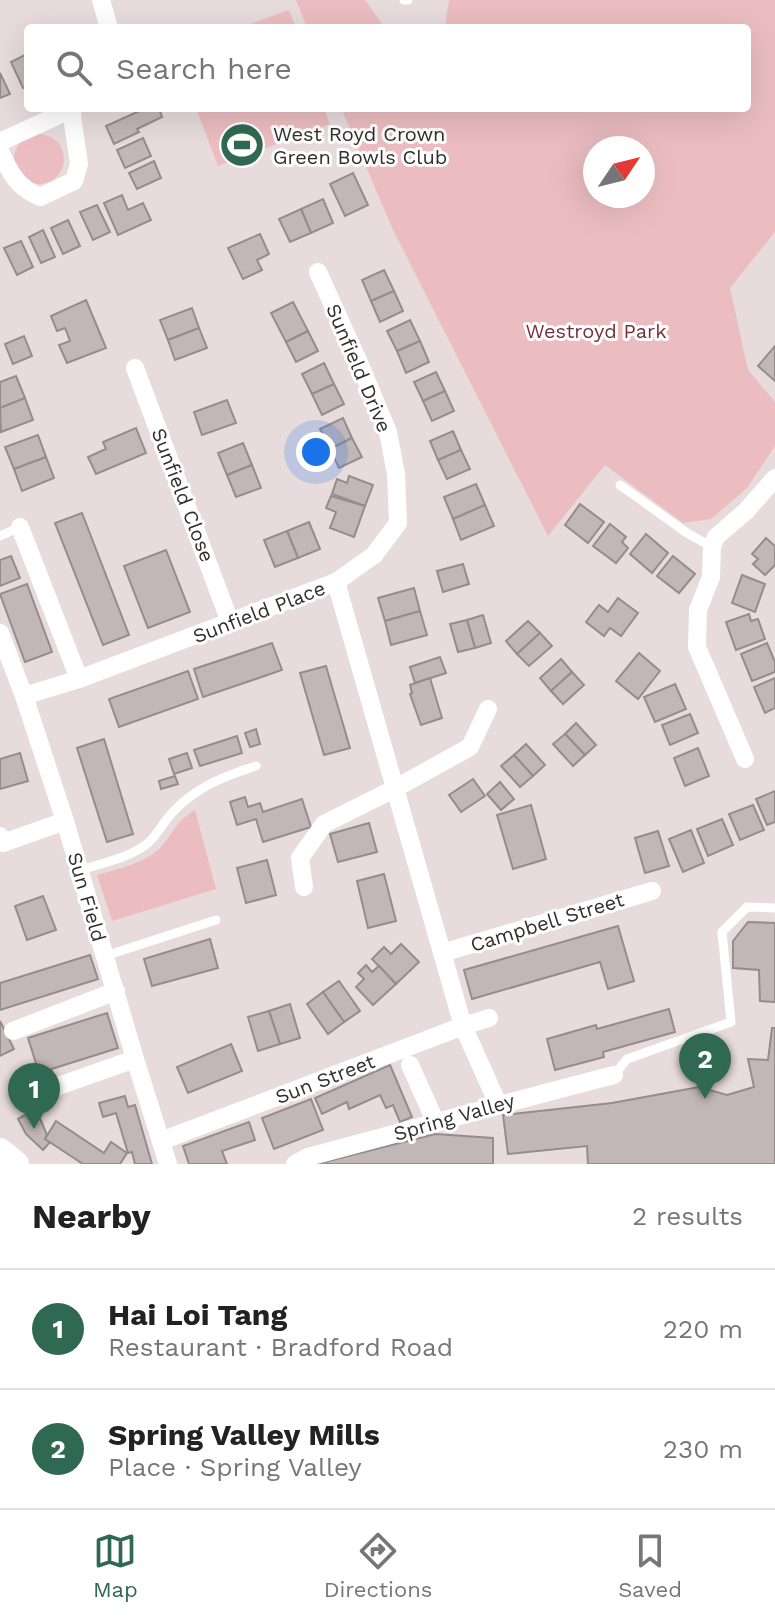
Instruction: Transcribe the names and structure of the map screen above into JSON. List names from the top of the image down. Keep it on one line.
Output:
{"streets":{"street":["Sunfield Drive","Sunfield Close","Sunfield Place","Sun Field","Campbell Street","Sun Street","Spring Valley"]},"crossings":[["Sunfield Drive","Sunfield Place"],["Sunfield Close","Sunfield Place"],["Sunfield Place","Sun Field"],["Sunfield Place","Campbell Street"],["Sunfield Place","Sun Street"],["Sunfield Place","Spring Valley"],["Sun Field","Sun Street"]],"parks":["Westroyd Park"],"places":{"sports":["West Royd Crown Green Bowls Club"]},"north":"top right","page":{"search":"Search here","pins":["2","1"],"heading":["Nearby","2 results"],"list":[{"mark":"1","name":"Hai Loi Tang","note":"Restaurant · Bradford Road","value":"220 m"},{"mark":"2","name":"Spring Valley Mills","note":"Place · Spring Valley","value":"230 m"}],"nav":["Map","Directions","Saved"]}}
